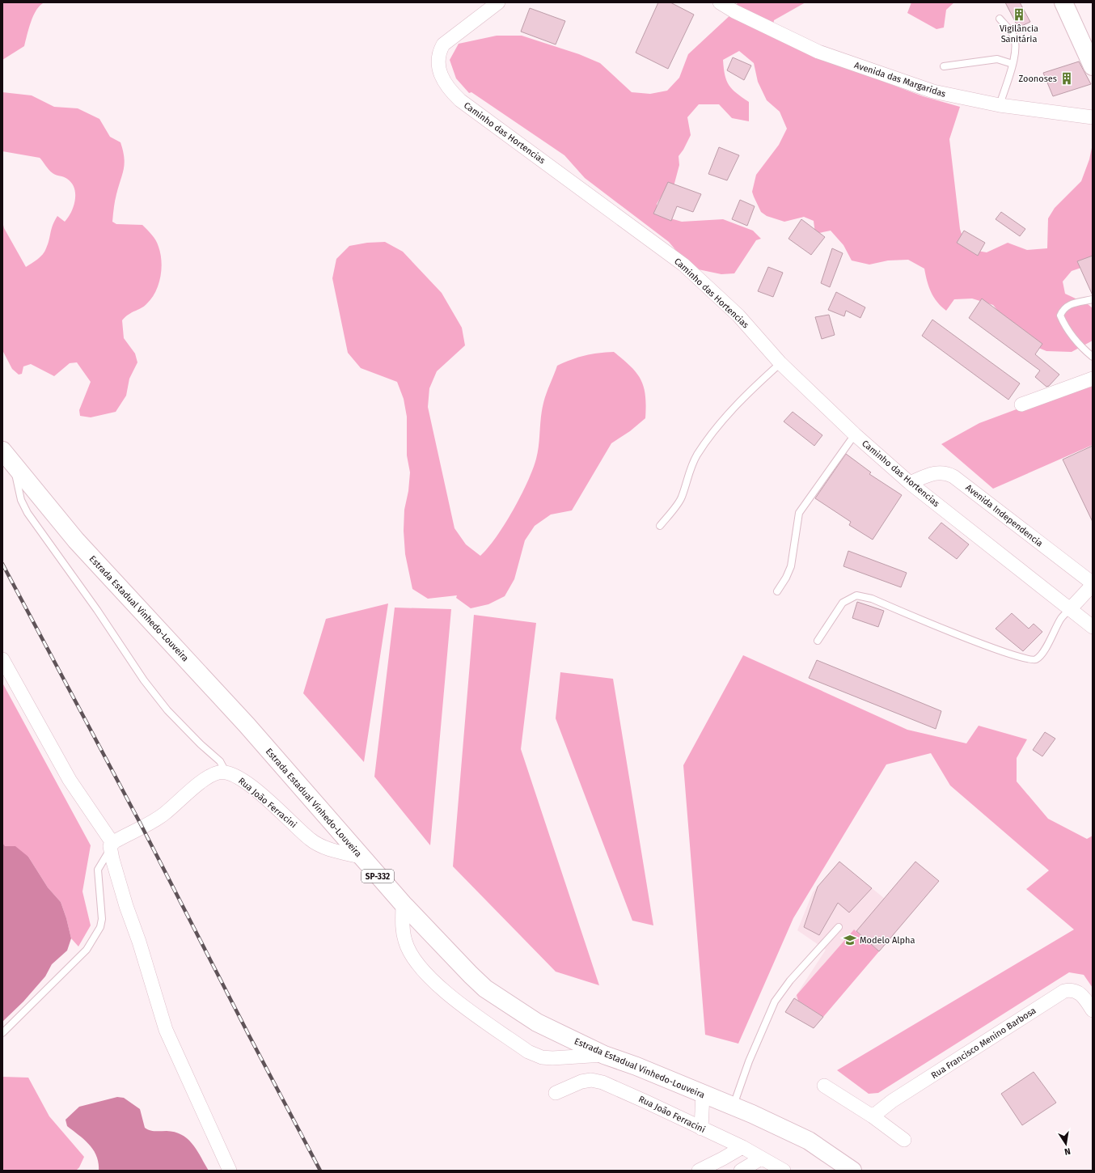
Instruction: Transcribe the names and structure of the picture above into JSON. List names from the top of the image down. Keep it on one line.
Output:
{"streets":{"main road":["Estrada Estadual Vinhedo-Louveira","SP-332"],"street":["Avenida das Margaridas","Caminho das Hortencias","Avenida Independencia","Rua João Ferracini","Rua Francisco Menino Barbosa"]},"crossings":[["Caminho das Hortencias","Avenida Independencia"],["Estrada Estadual Vinhedo-Louveira","Rua João Ferracini"]],"places":{"building":["Vigilância Sanitária","Zoonoses"],"school or university":["Modelo Alpha"]},"north":"bottom"}
